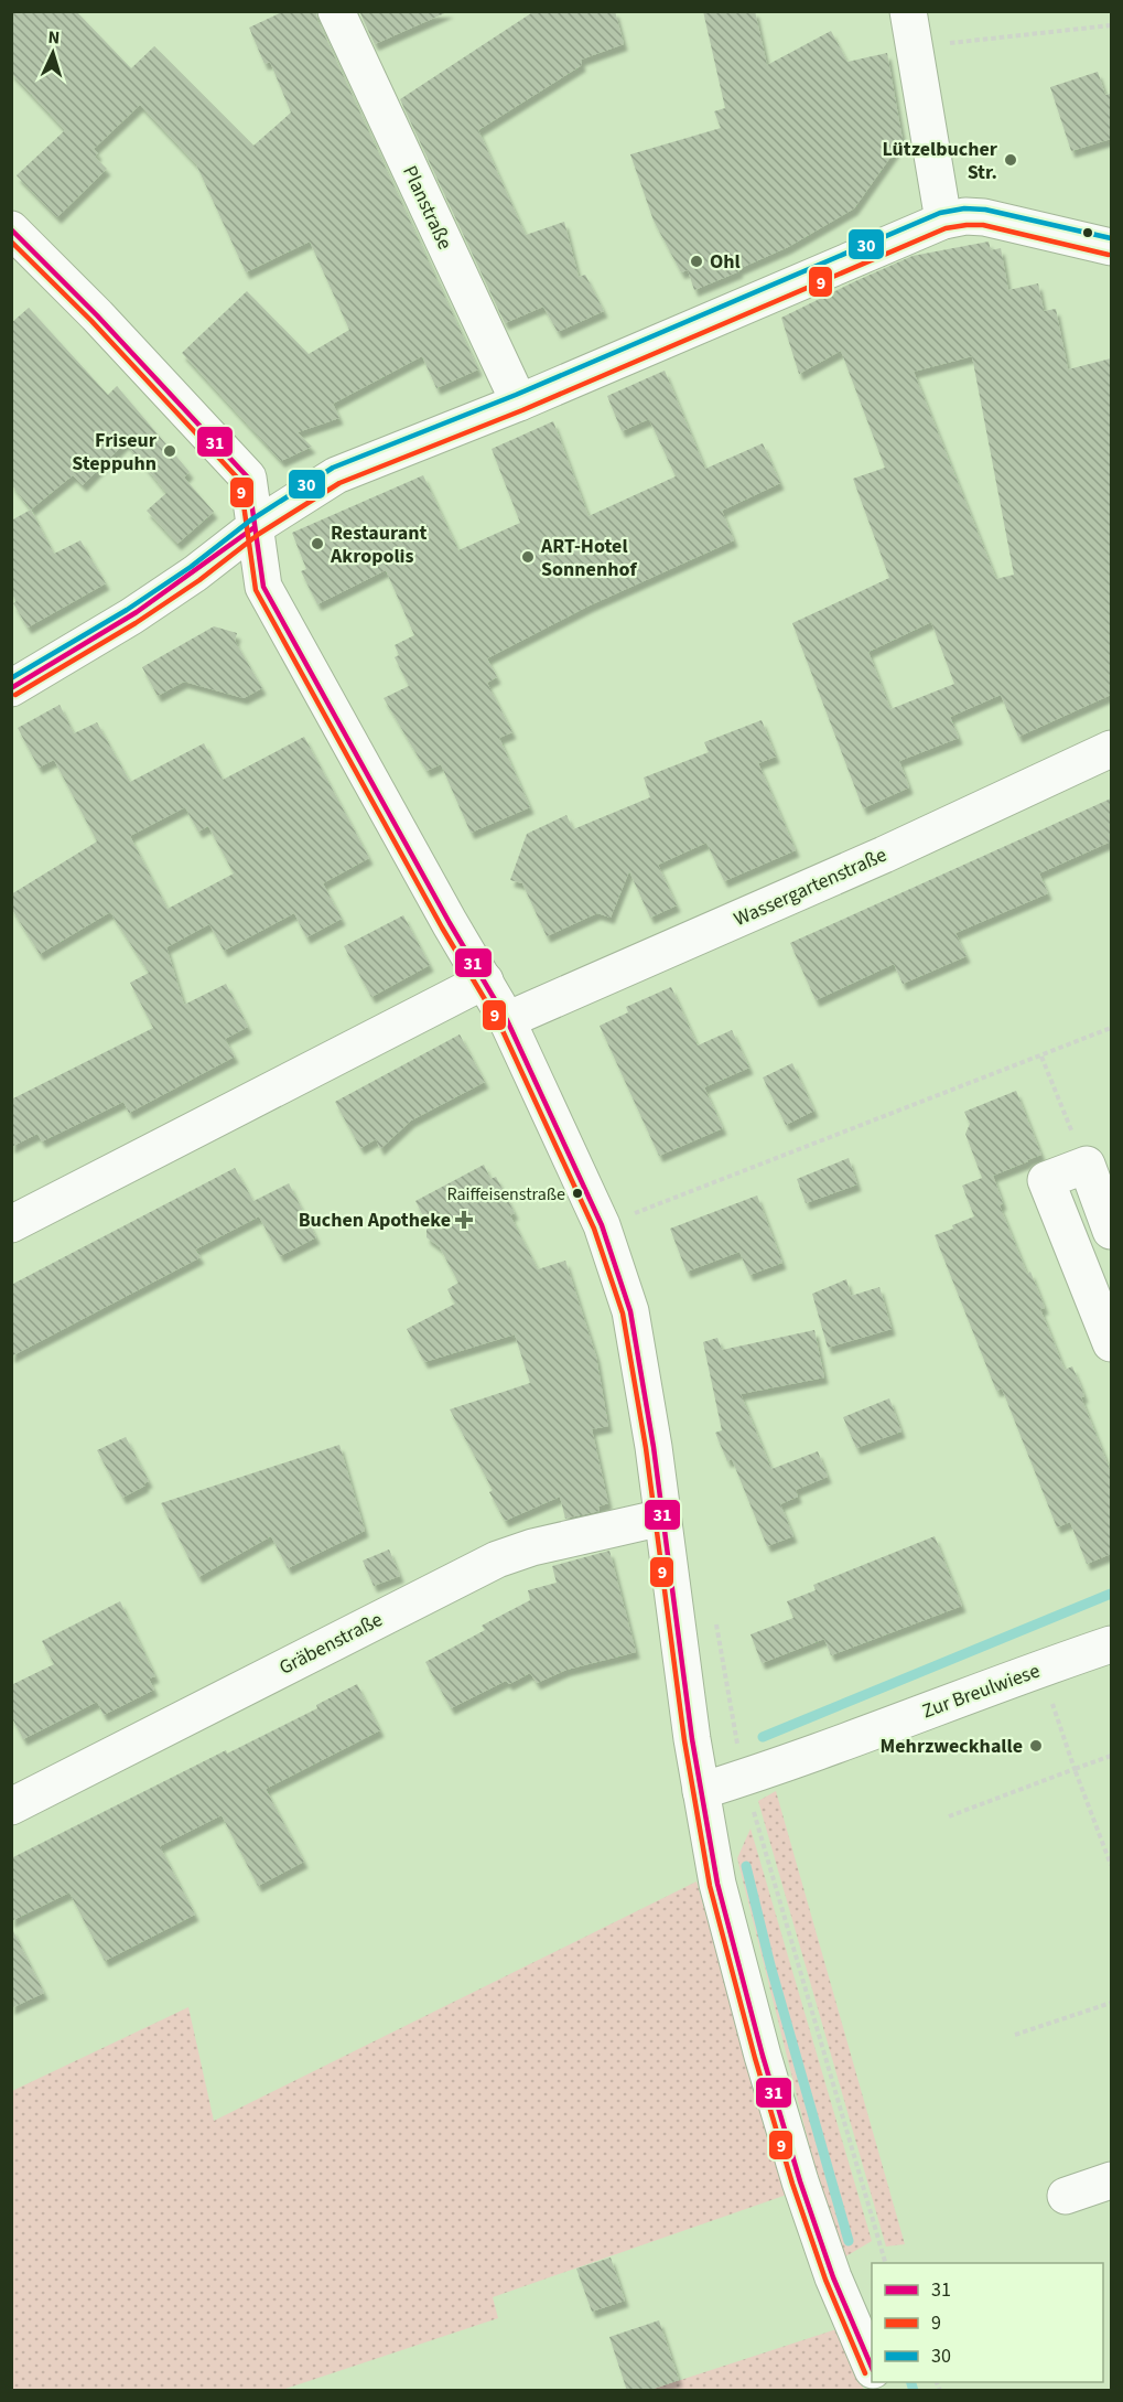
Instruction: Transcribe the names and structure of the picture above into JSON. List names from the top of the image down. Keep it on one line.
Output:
{"streets":{"main road":["Planstraße","Wassergartenstraße","Gräbenstraße","Zur Breulwiese"]},"places":{"other":["Lützelbucher Str.","Ohl","Friseur Steppuhn","Restaurant Akropolis","ART-Hotel Sonnenhof","Raiffeisenstraße","Mehrzweckhalle"],"health":["Buchen Apotheke"]},"lines":["transit line 30","transit line 9","transit line 31"],"legend":["31","9","30"],"north":"top"}
